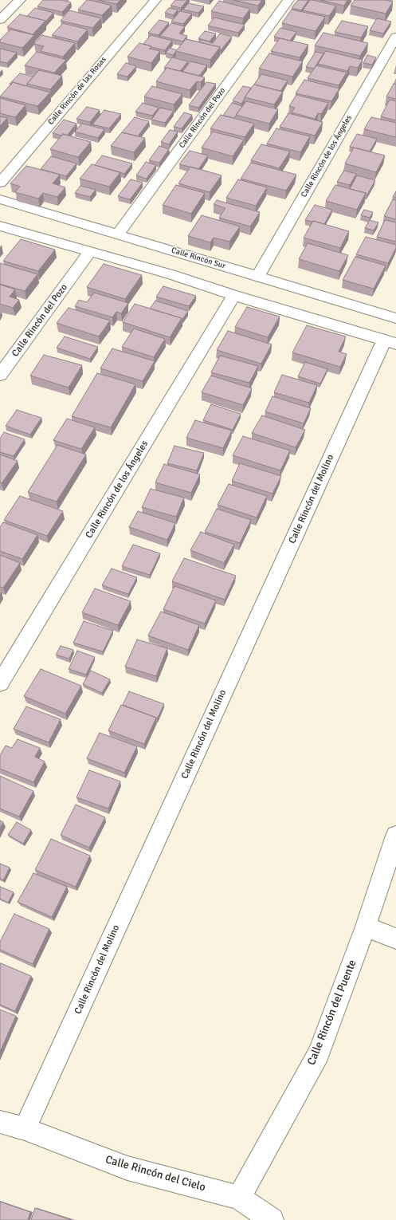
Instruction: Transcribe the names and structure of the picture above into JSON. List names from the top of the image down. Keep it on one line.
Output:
{"streets":{"street":["Calle Rincón de las Rosas","Calle Rincón del Pozo","Calle Rincón de los Ángeles","Calle Rincón Sur","Calle Rincón del Molino","Calle Rincón del Puente","Calle Rincón del Cielo"]},"crossings":[["Calle Rincón del Pozo","Calle Rincón Sur"],["Calle Rincón de los Ángeles","Calle Rincón Sur"],["Calle Rincón del Molino","Calle Rincón del Cielo"],["Calle Rincón del Puente","Calle Rincón del Cielo"]]}
